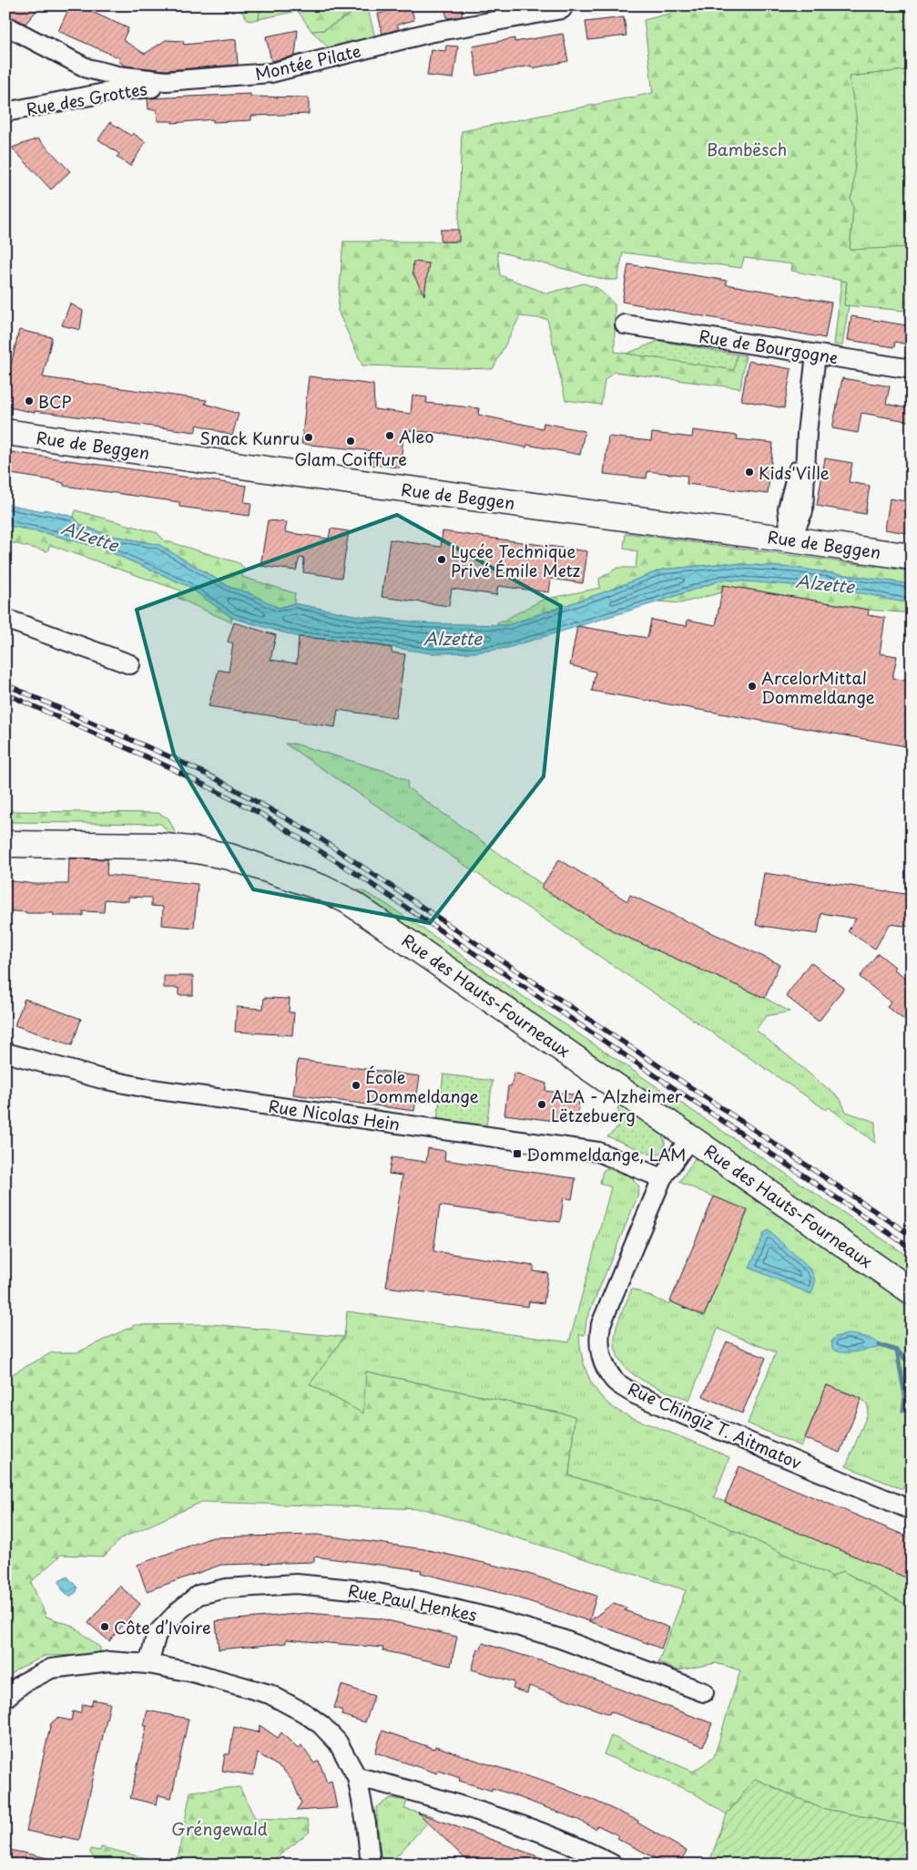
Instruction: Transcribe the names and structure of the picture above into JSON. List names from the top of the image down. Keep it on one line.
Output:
{"streets":{"street":["Montée Pilate","Rue des Grottes","Rue de Bourgogne","Rue de Beggen","Rue des Hauts-Fourneaux","Rue Nicolas Hein","Rue Chingiz T. Aitmatov","Rue Paul Henkes"]},"crossings":[["Montée Pilate","Rue des Grottes"],["Rue des Hauts-Fourneaux","Rue Chingiz T. Aitmatov"],["Rue Nicolas Hein","Rue Chingiz T. Aitmatov"]],"water":["Alzette"],"parks":["Bambësch","Gréngewald"],"places":{"other":["BCP","Aleo","Snack Kunru","Glam Coiffure","Kids'Ville","Lycée Technique Privé Émile Metz","ArcelorMittal Dommeldange","École Dommeldange","ALA - Alzheimer Lëtzebuerg","Côte d’Ivoire"],"transit":["Dommeldange, LAM"]}}
